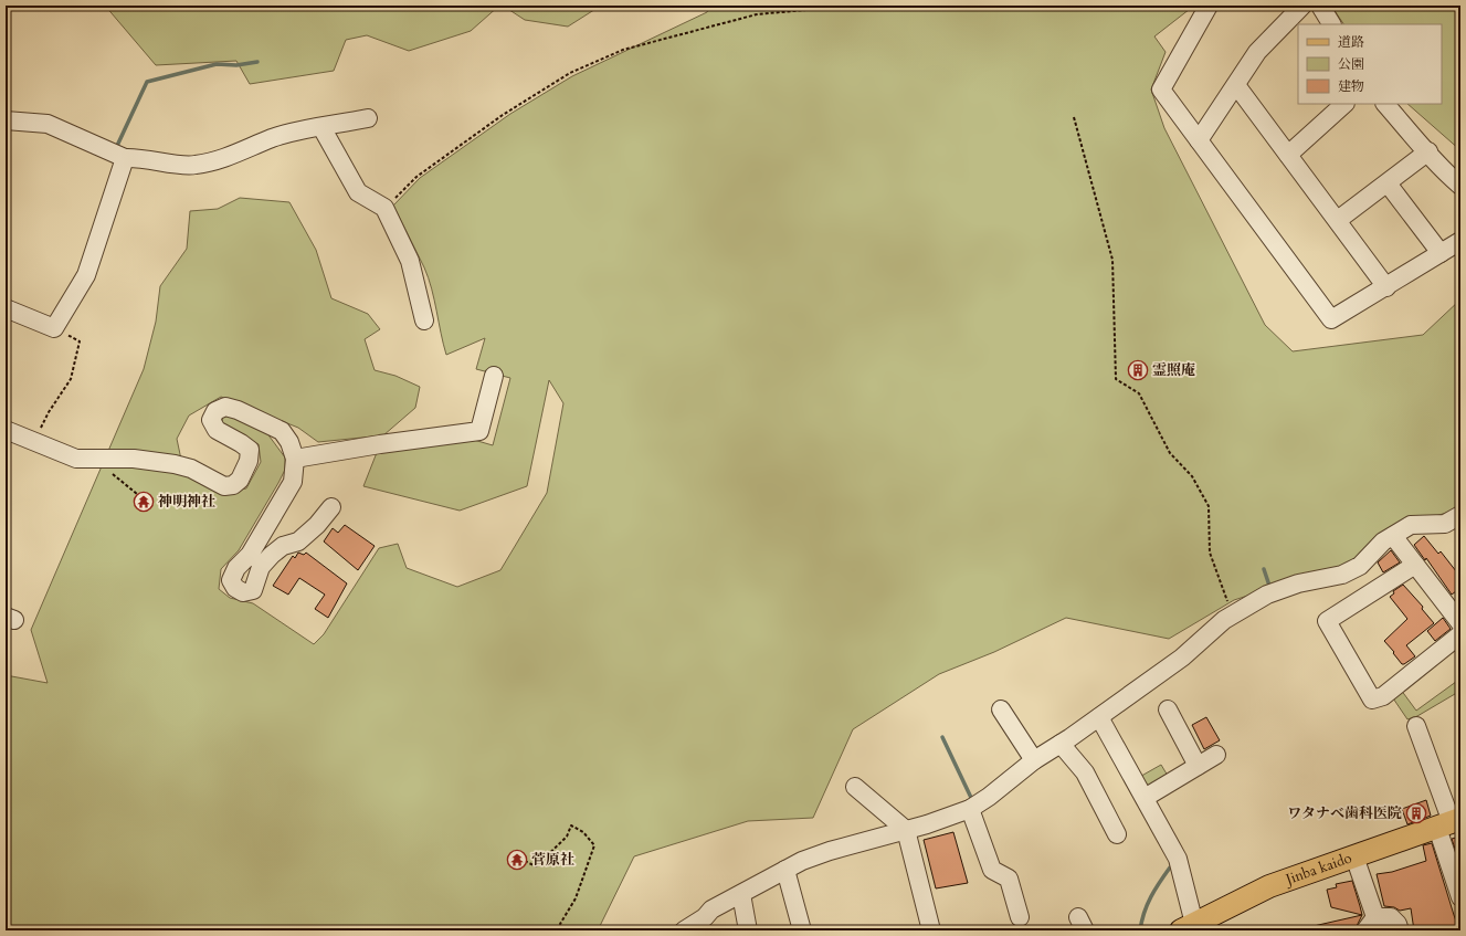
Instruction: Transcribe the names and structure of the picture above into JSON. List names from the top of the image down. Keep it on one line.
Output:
{"streets":{"main road":["Jinba kaido"]},"places":{"building":["霊照庵","ワタナベ歯科医院"],"temple":["神明神社","菅原社"]},"legend":["道路","公園","建物"]}
